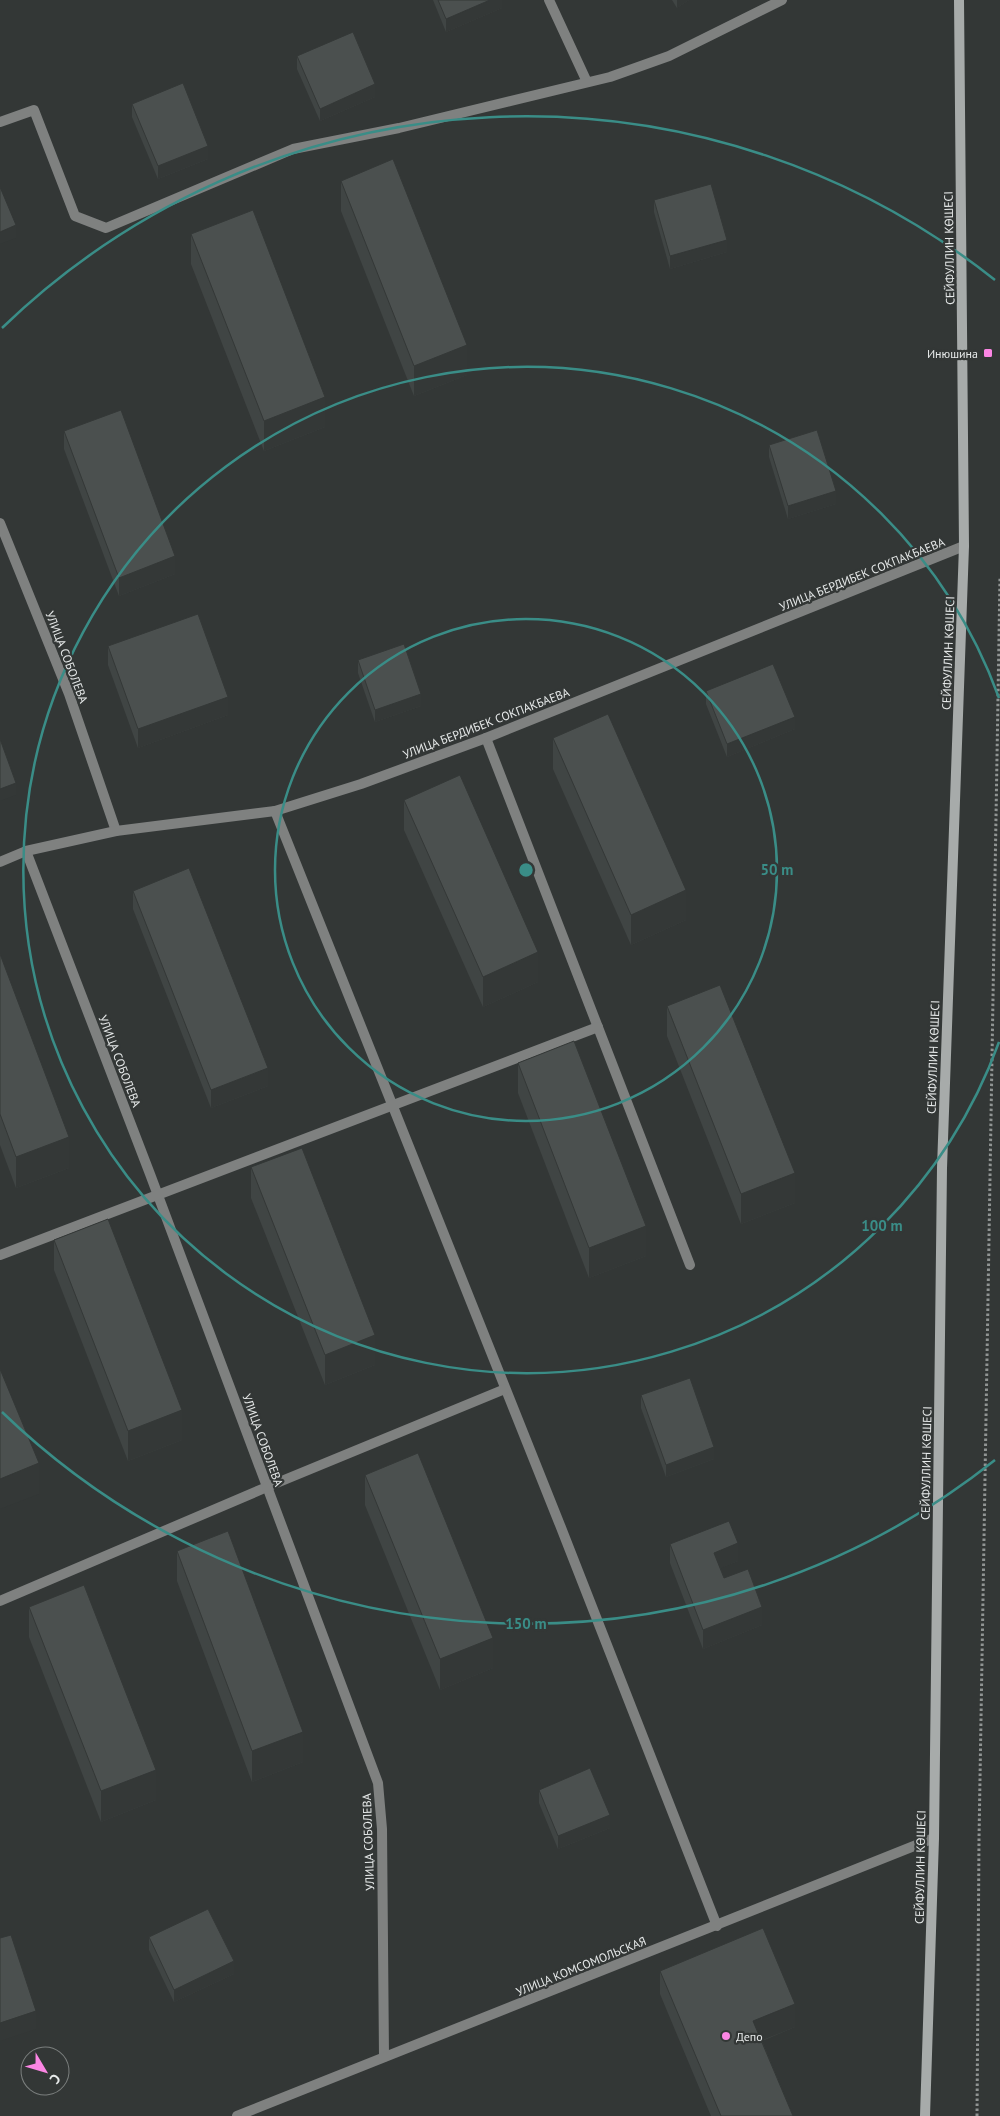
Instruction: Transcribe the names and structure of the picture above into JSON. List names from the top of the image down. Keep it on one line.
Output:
{"streets":{"main road":["СЕЙФУЛЛИН КӨШЕСІ"],"street":["УЛИЦА БЕРДИБЕК СОКПАКБАЕВА","УЛИЦА СОБОЛЕВА","УЛИЦА КОМСОМОЛЬСКАЯ"]},"crossings":[["СЕЙФУЛЛИН КӨШЕСІ","УЛИЦА БЕРДИБЕК СОКПАКБАЕВА"],["СЕЙФУЛЛИН КӨШЕСІ","УЛИЦА КОМСОМОЛЬСКАЯ"],["УЛИЦА БЕРДИБЕК СОКПАКБАЕВА","УЛИЦА СОБОЛЕВА"],["УЛИЦА СОБОЛЕВА","УЛИЦА КОМСОМОЛЬСКАЯ"]],"places":{"transit":["Инюшина"],"other":["Депо"]},"north":"bottom right","rings":["50 m","100 m","150 m"]}
